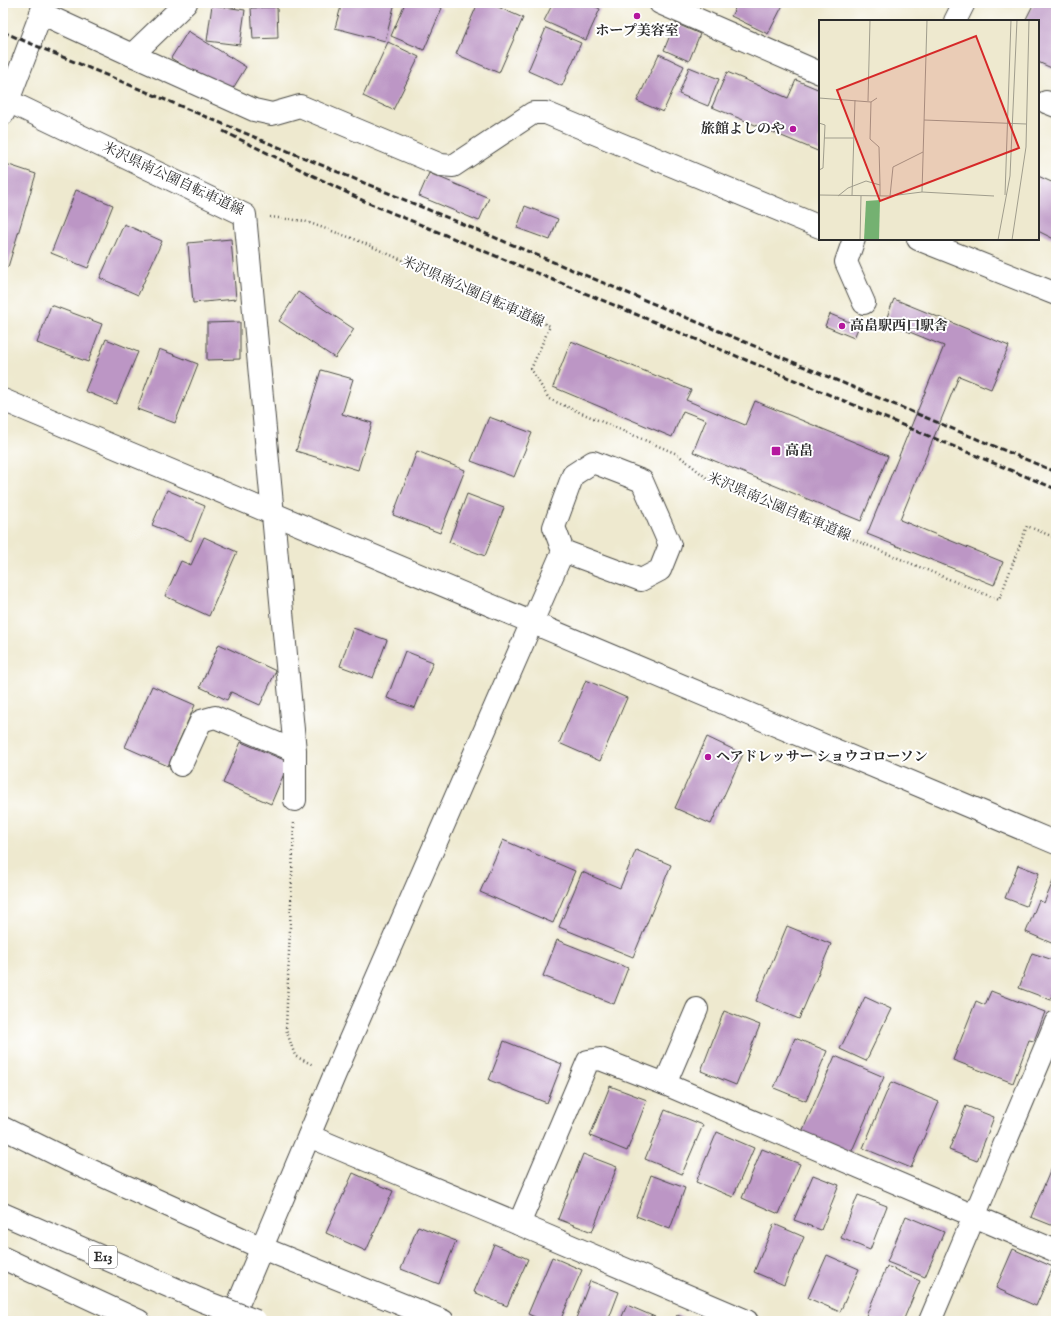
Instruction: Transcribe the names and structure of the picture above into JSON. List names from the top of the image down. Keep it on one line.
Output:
{"streets":{"main road":["米沢県南公園自転車道線","E13"]},"places":{"other":["ホープ美容室","旅館よしのや","高畠駅西口駅舎","ヘアドレッサー ショウコローソン"],"transit":["高畠"]}}
